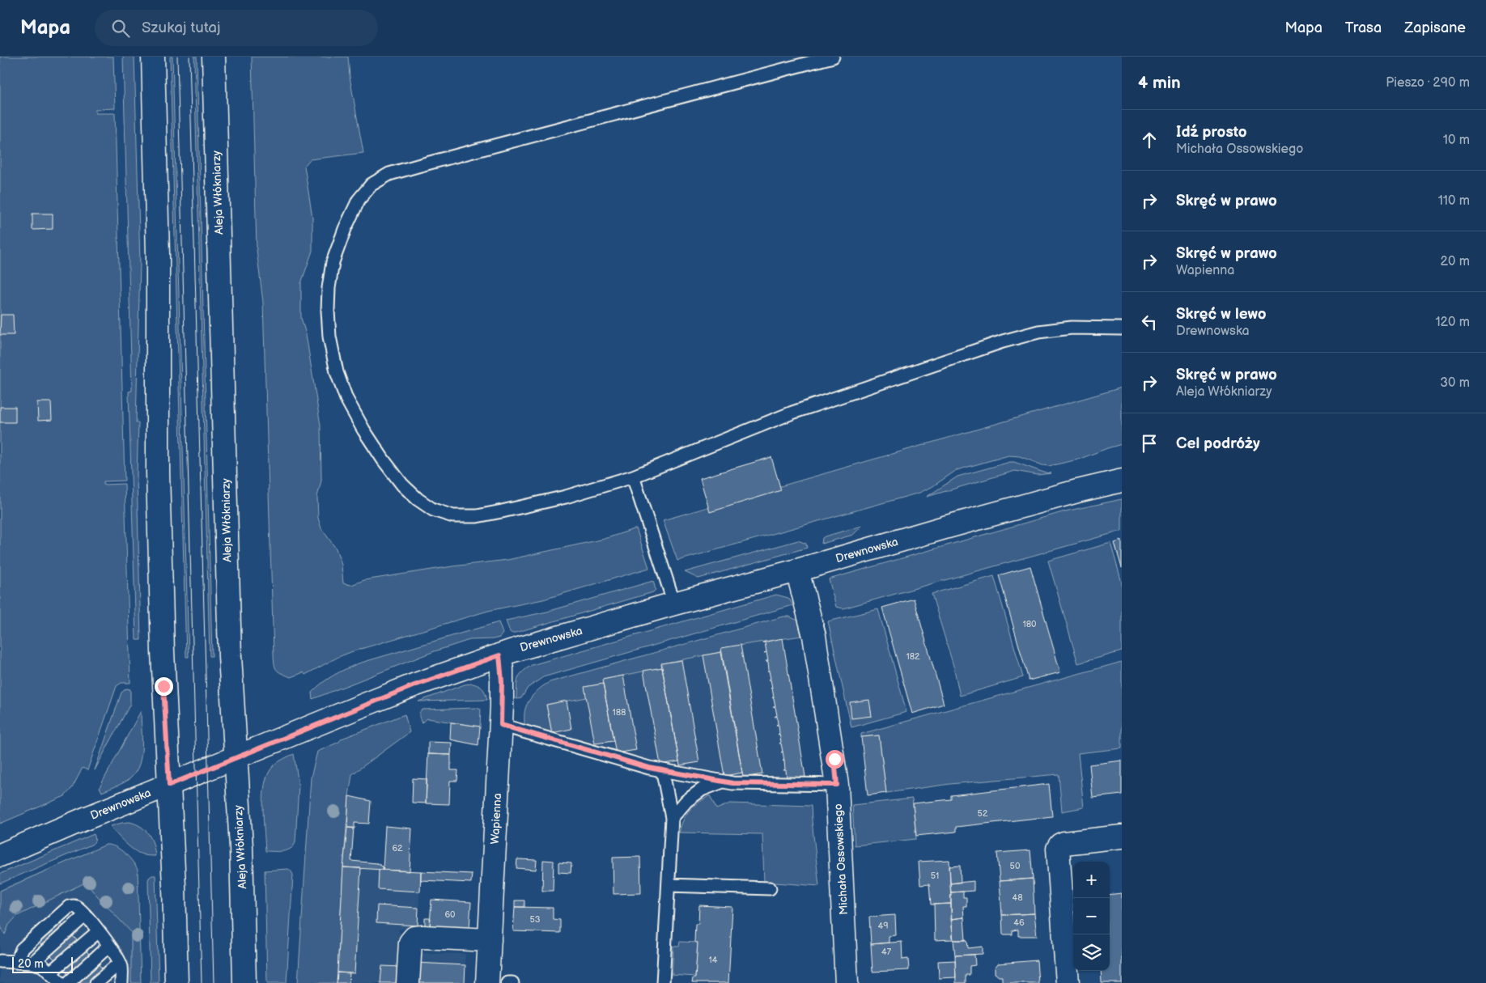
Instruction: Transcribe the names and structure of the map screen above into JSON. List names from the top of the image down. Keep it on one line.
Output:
{"streets":{"main road":["Aleja Włókniarzy","Drewnowska","Wapienna","Michała Ossowskiego"]},"crossings":[["Aleja Włókniarzy","Drewnowska"],["Drewnowska","Wapienna"],["Drewnowska","Michała Ossowskiego"]],"house_numbers":["180","182","188","52","62","50","51","48","60","53","46","49","47","14"],"scale_bar":"20 m","page":{"header":"Mapa","search":"Szukaj tutaj","nav":["Mapa","Trasa","Zapisane"],"heading":["4 min","Pieszo · 290 m"],"list":[["Idź prosto","Michała Ossowskiego","10 m"],["Skręć w prawo","110 m"],["Skręć w prawo","Wapienna","20 m"],["Skręć w lewo","Drewnowska","120 m"],["Skręć w prawo","Aleja Włókniarzy","30 m"],"Cel podróży"],"map_buttons":["+","−"],"scale":"20 m"}}
